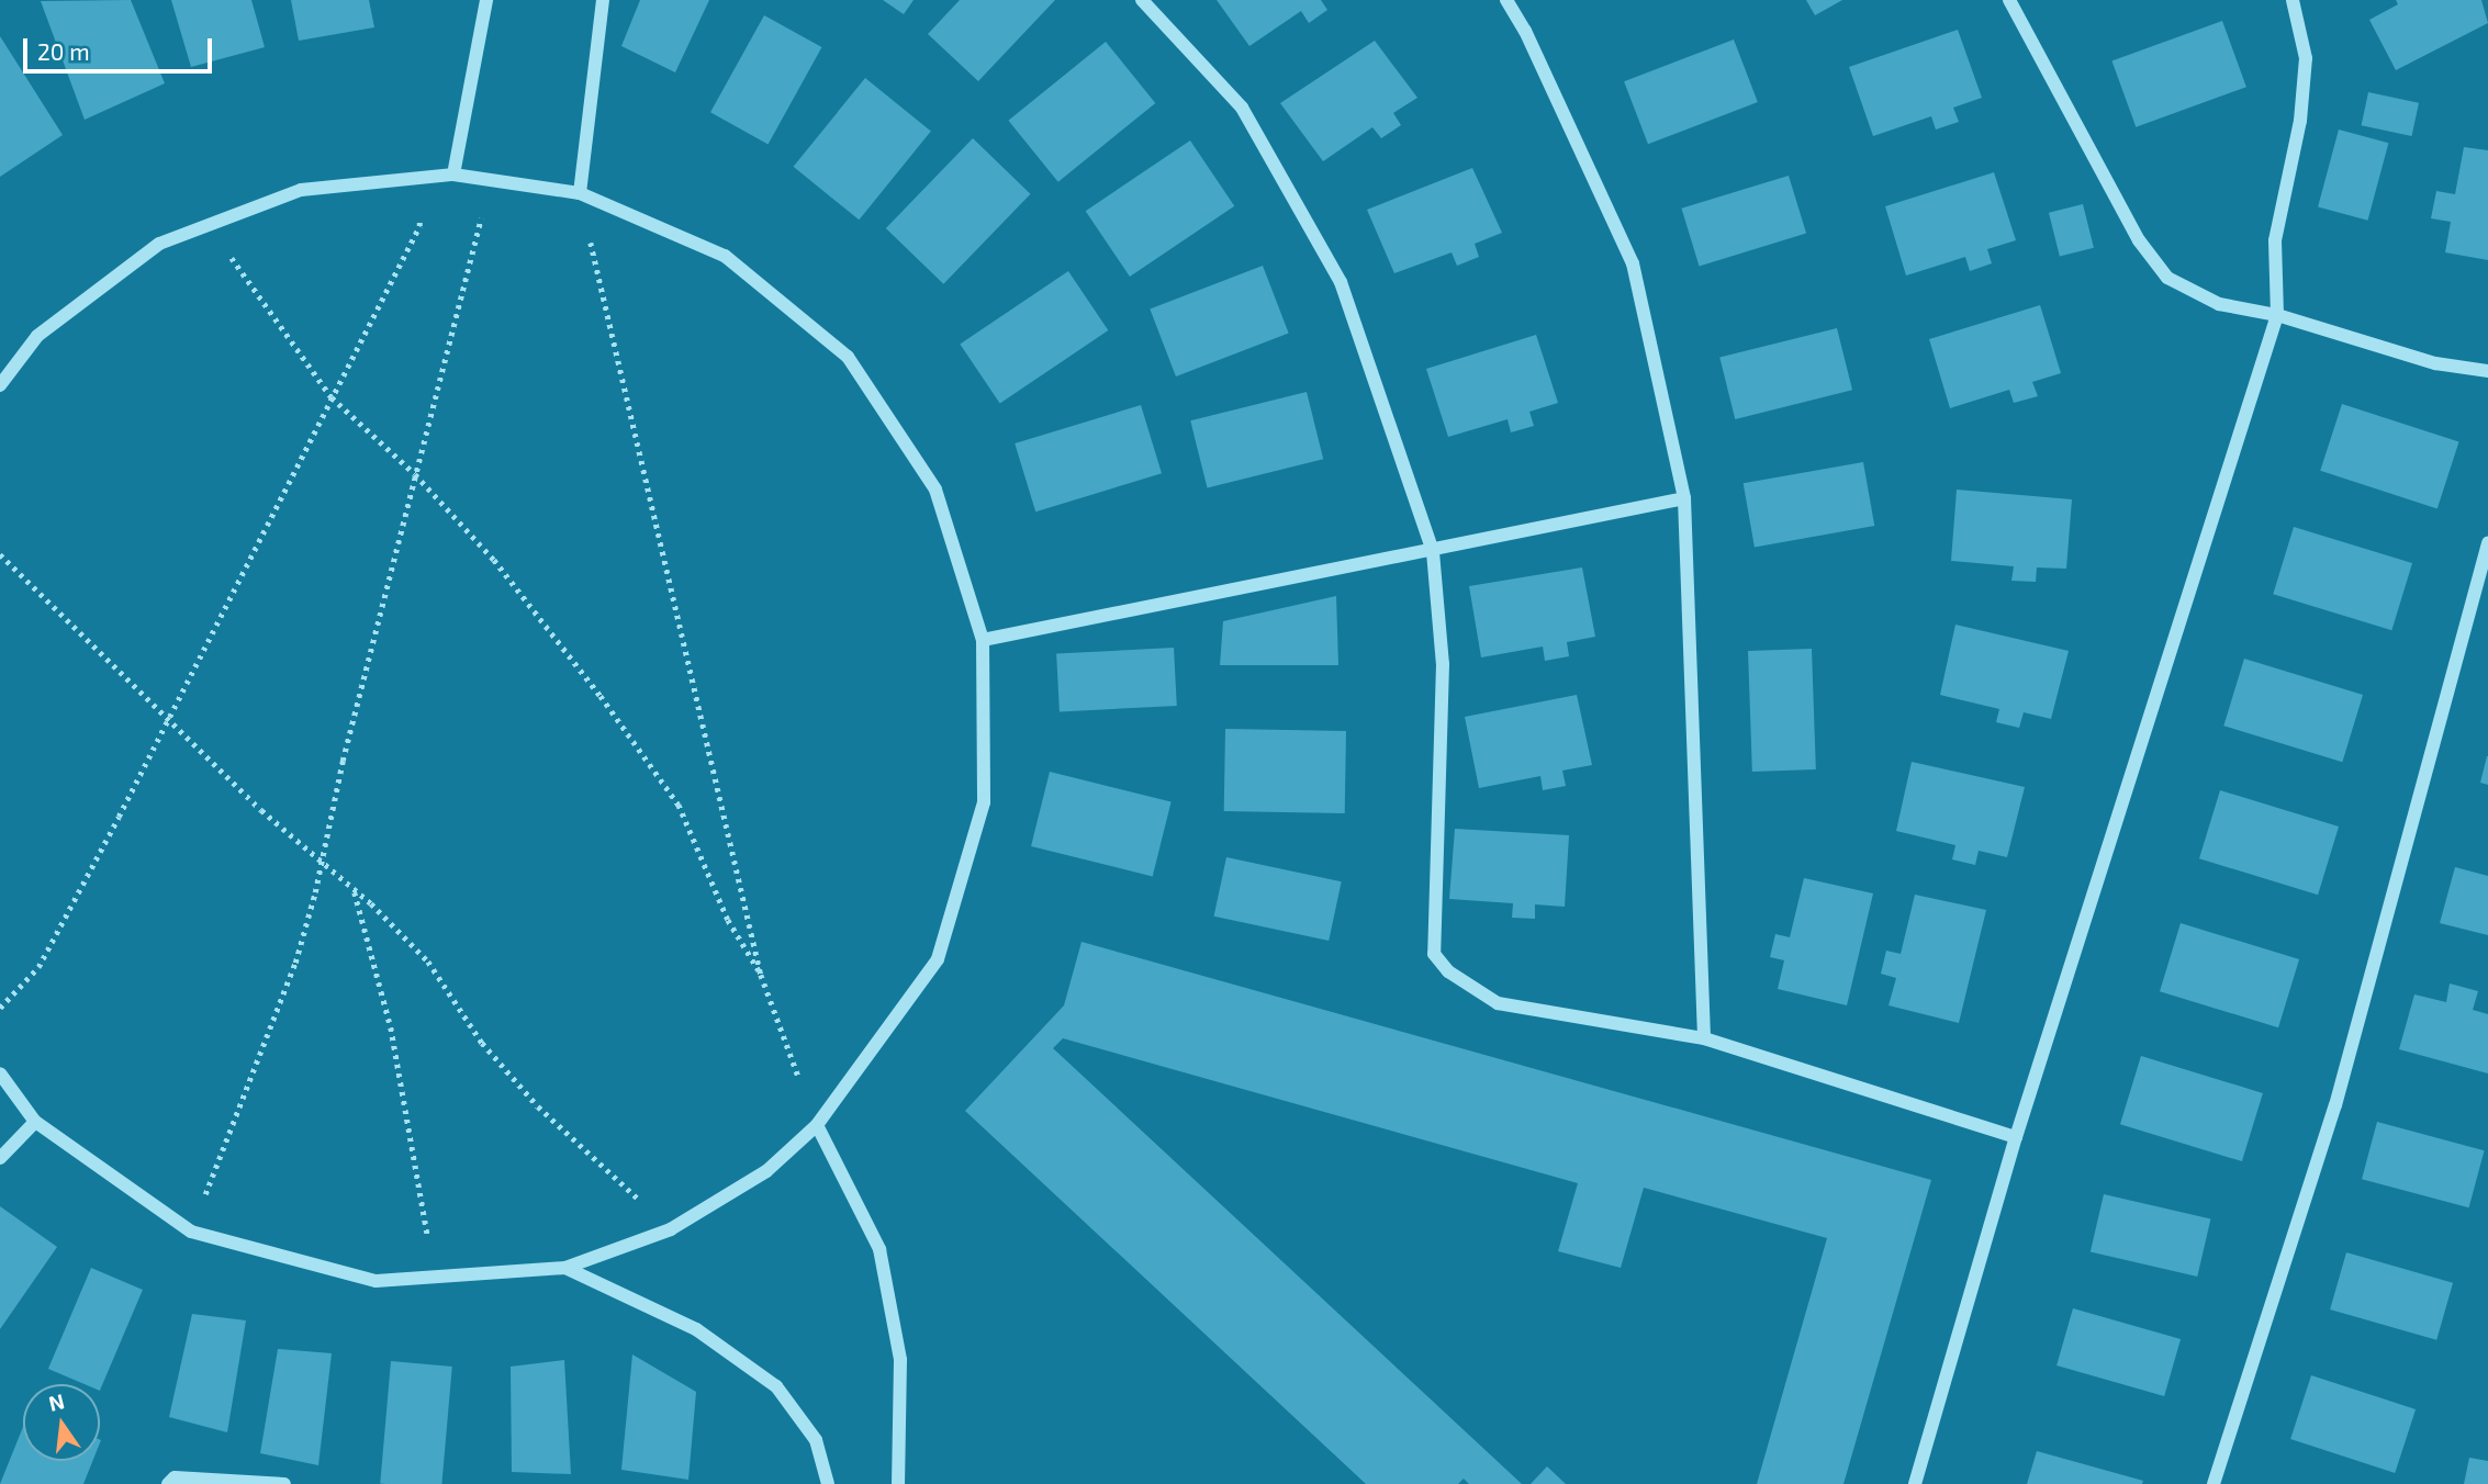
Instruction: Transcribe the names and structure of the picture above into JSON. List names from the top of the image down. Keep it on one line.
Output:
{"scale_bar":"20 m","north":"top"}
